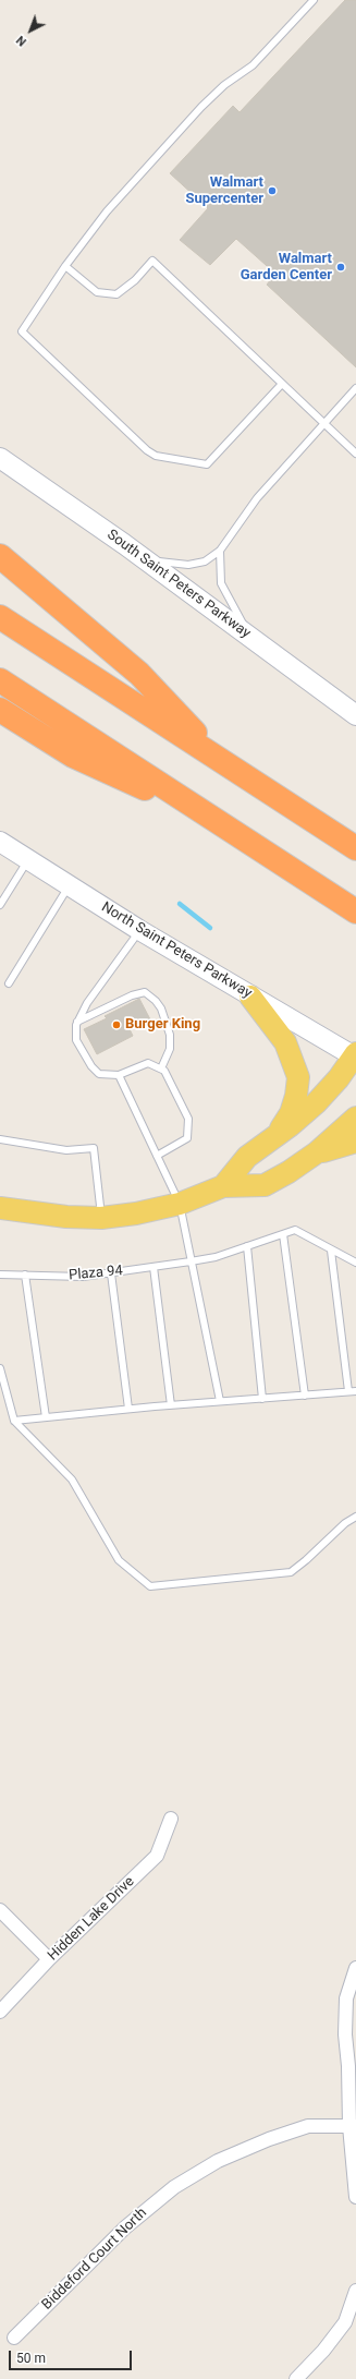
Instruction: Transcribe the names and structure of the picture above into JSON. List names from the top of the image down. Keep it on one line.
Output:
{"streets":{"main road":["South Saint Peters Parkway","North Saint Peters Parkway"],"street":["Hidden Lake Drive","Biddeford Court North"],"lane":["Plaza 94"]},"places":["Walmart Supercenter","Walmart Garden Center","Burger King"],"scale_bar":"50 m","north":"bottom left"}
